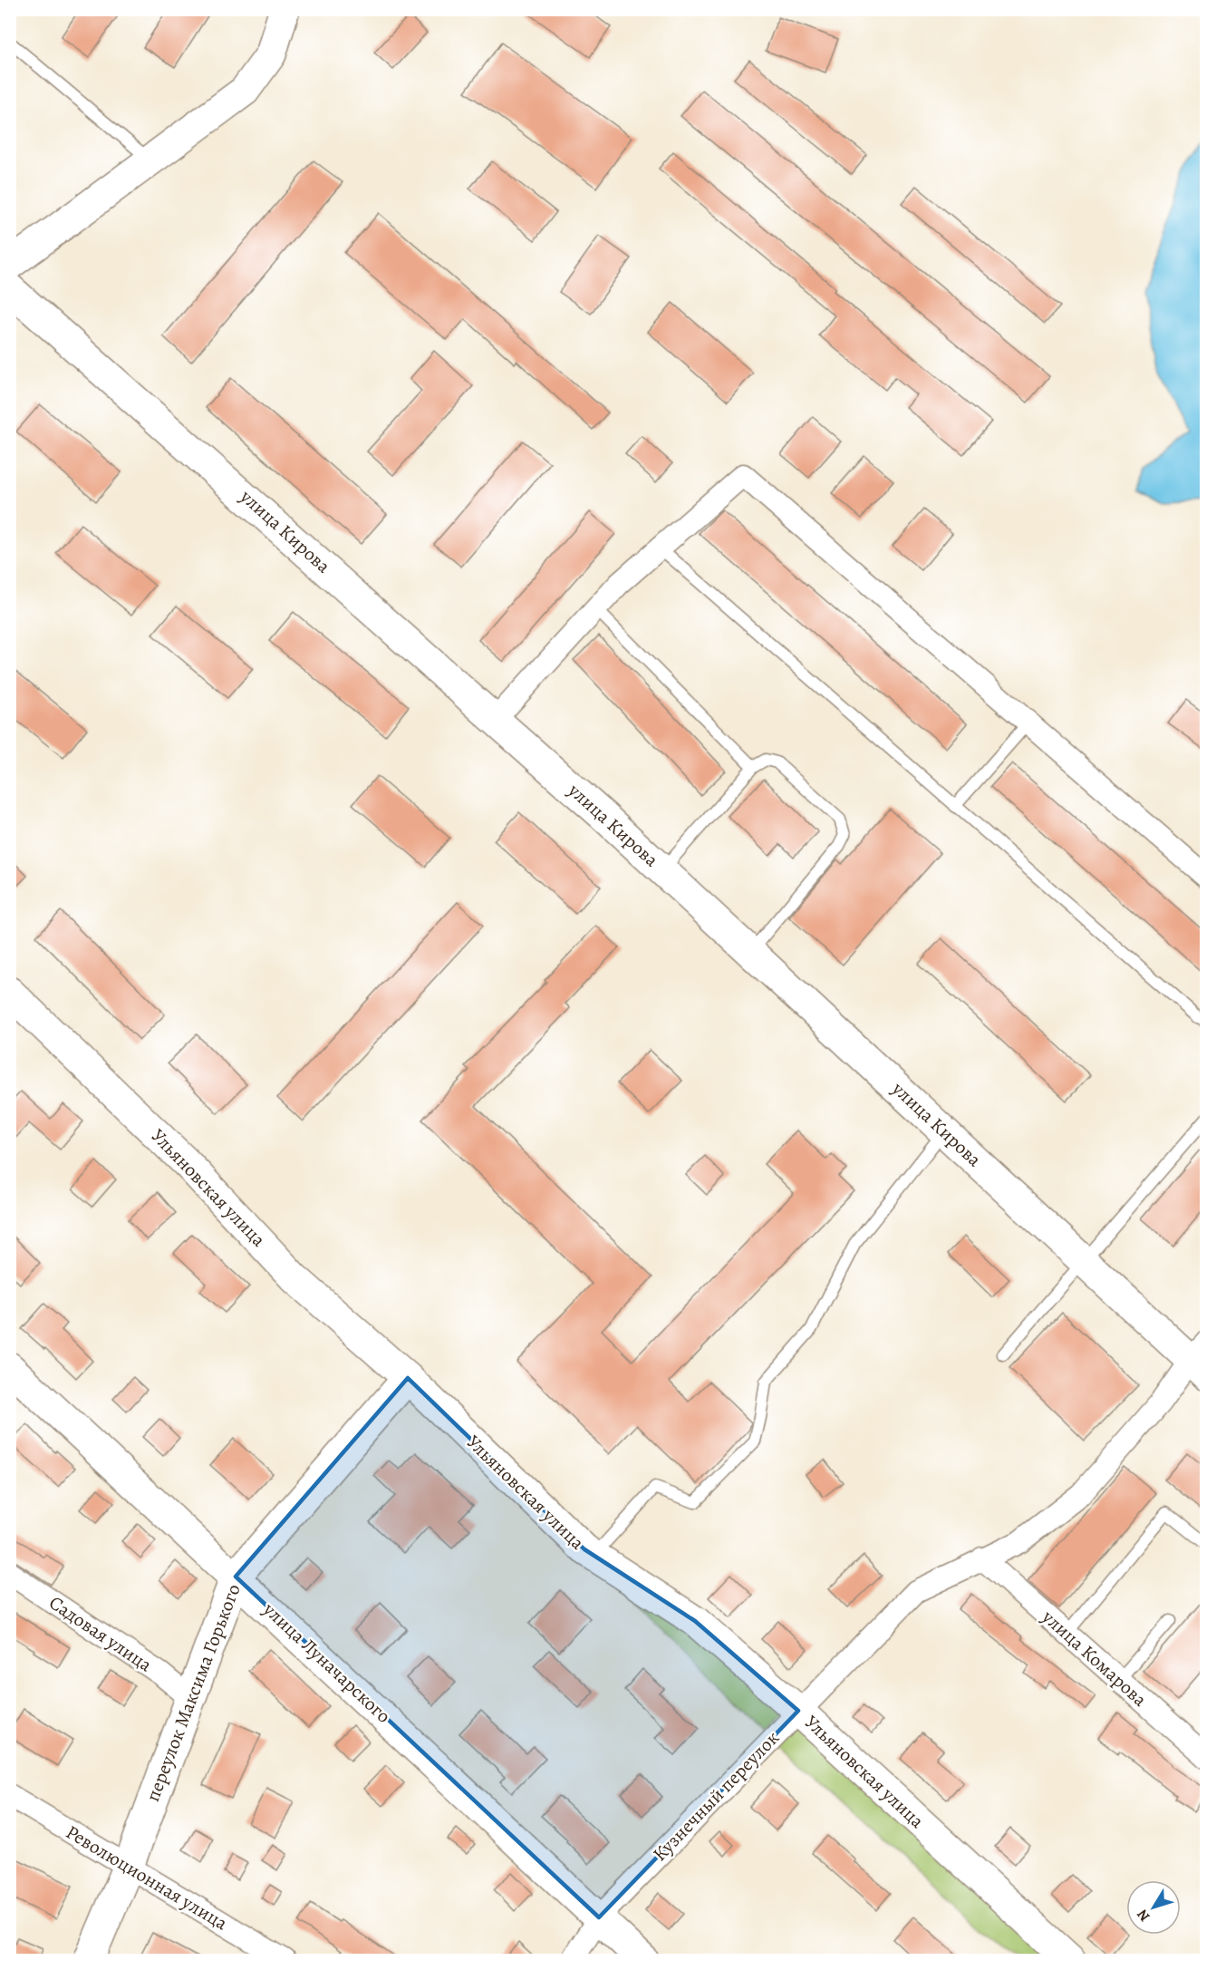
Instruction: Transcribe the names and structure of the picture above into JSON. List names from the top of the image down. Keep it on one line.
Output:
{"streets":{"street":["улица Кирова","Ульяновская улица","Садовая улица","улица Комарова","улица Луначарского","переулок Максима Горького","Кузнечный переулок","Революционная улица"]},"crossings":[["улица Кирова","Кузнечный переулок"],["Ульяновская улица","переулок Максима Горького"],["Ульяновская улица","Кузнечный переулок"],["Садовая улица","переулок Максима Горького"],["улица Комарова","Кузнечный переулок"],["улица Луначарского","переулок Максима Горького"],["улица Луначарского","Кузнечный переулок"],["переулок Максима Горького","Революционная улица"]],"north":"bottom left"}
